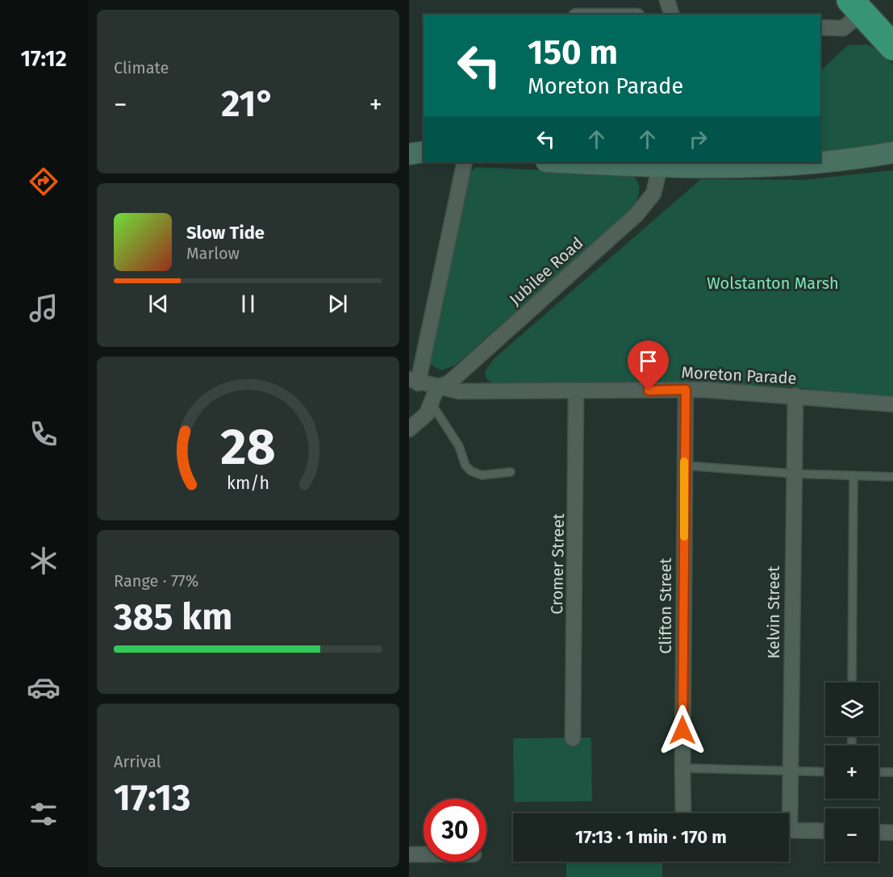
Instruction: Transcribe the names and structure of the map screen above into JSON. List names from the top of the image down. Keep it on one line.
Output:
{"streets":{"street":["Jubilee Road","Moreton Parade","Cromer Street","Clifton Street","Kelvin Street"]},"crossings":[["Jubilee Road","Moreton Parade"],["Moreton Parade","Cromer Street"],["Moreton Parade","Clifton Street"],["Moreton Parade","Kelvin Street"]],"parks":["Wolstanton Marsh"],"page":{"tabs":"17:12","tile":["Climate",["Range · 77%","385 km"],["Arrival","17:13"]],"turn":["150 m","Moreton Parade"],"heat":["−","21°","+"],"song":["Slow Tide","Marlow"],"map_buttons":["+","−"],"limit":"30","trip":"17:13 · 1 min · 170 m","gauge":["28","km/h"]}}
